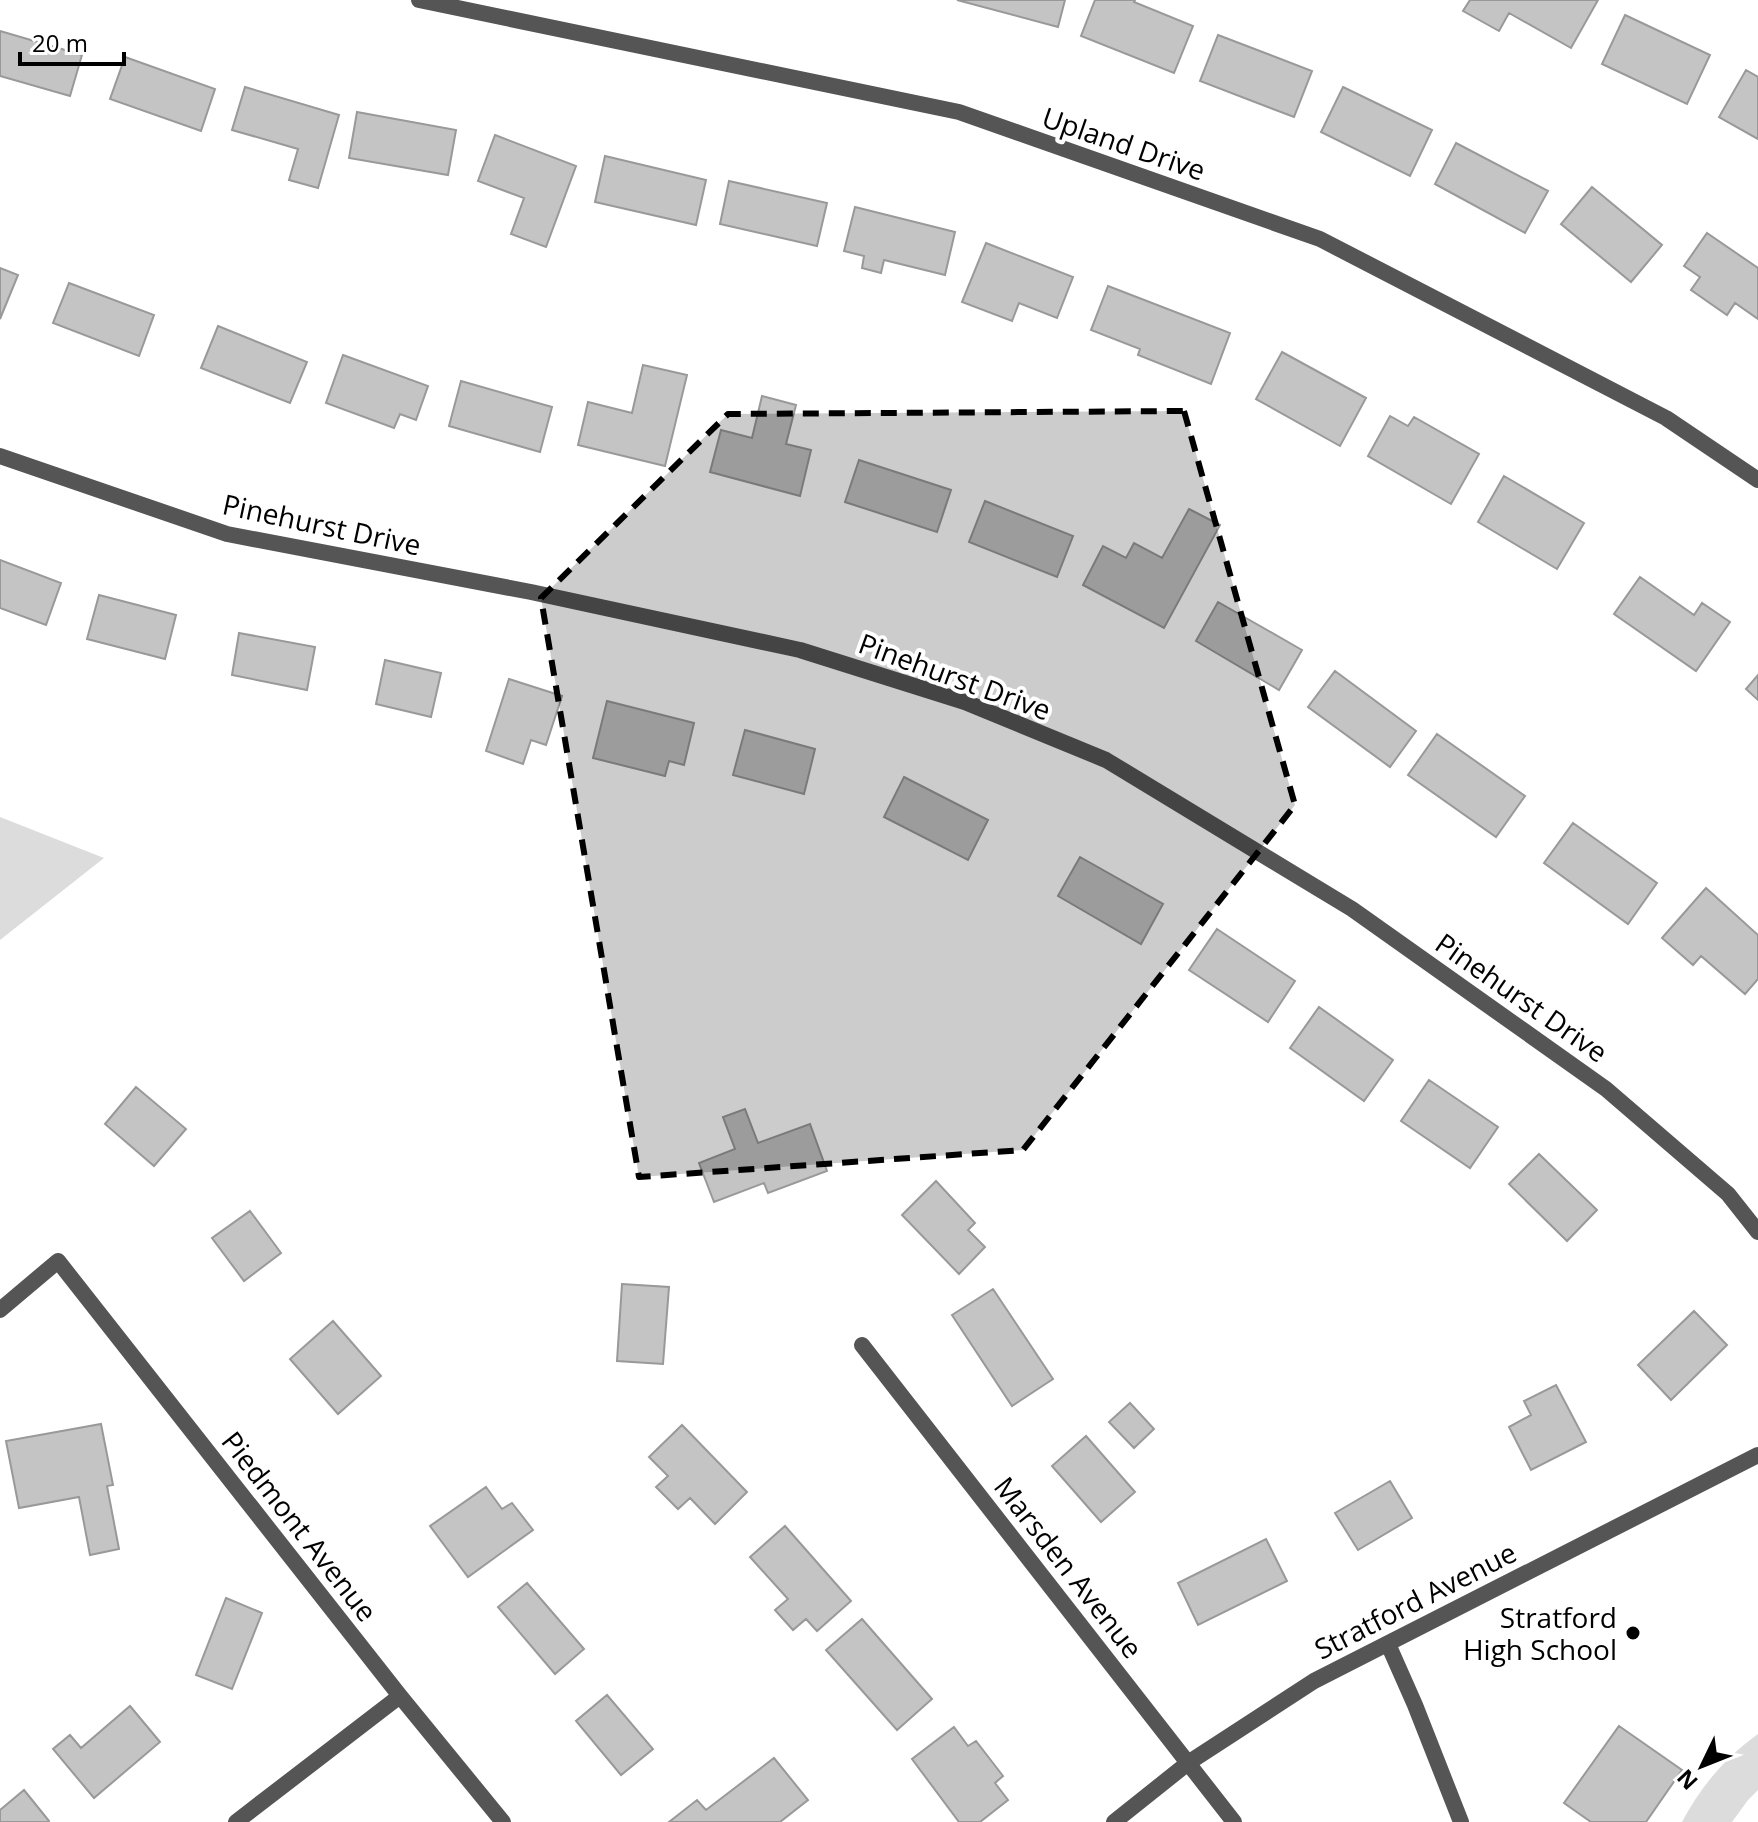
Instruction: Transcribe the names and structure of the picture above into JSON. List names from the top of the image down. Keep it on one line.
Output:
{"streets":{"street":["Upland Drive","Pinehurst Drive","Piedmont Avenue","Marsden Avenue","Stratford Avenue"]},"crossings":[["Marsden Avenue","Stratford Avenue"]],"places":["Stratford High School"],"scale_bar":"20 m","north":"bottom left"}
